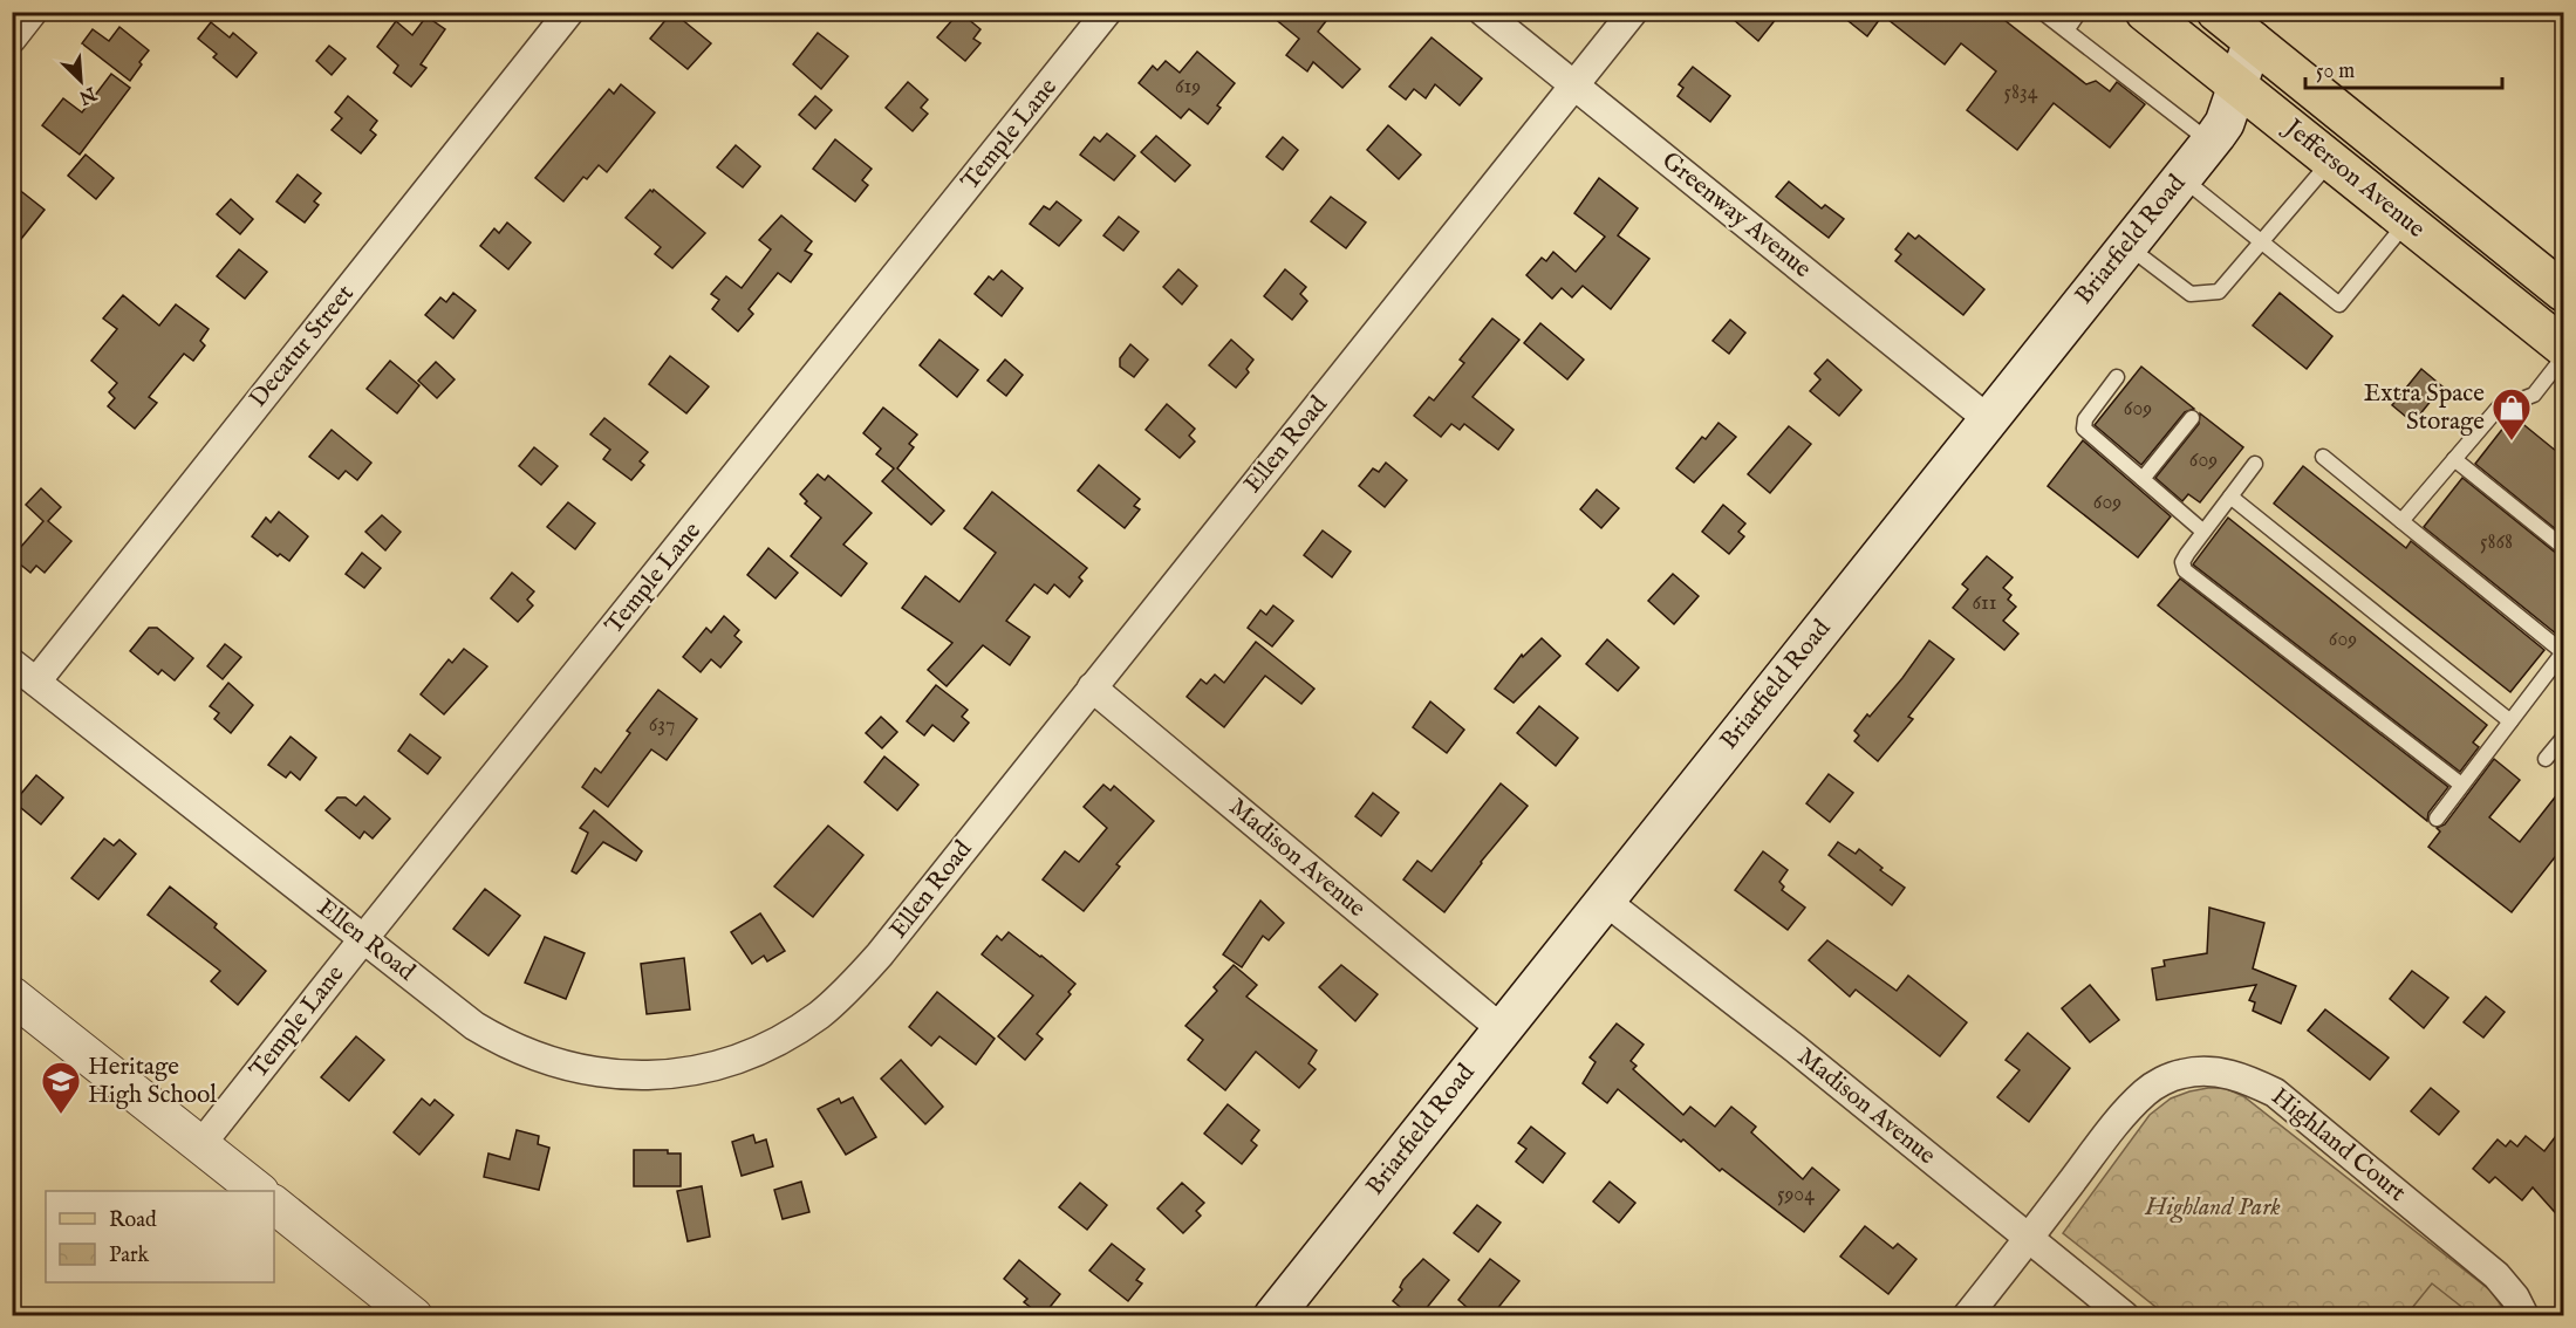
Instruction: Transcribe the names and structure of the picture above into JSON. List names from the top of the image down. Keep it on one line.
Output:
{"streets":{"main road":["Jefferson Avenue","Briarfield Road"],"street":["Temple Lane","Greenway Avenue","Decatur Street","Ellen Road","Madison Avenue","Highland Court"]},"crossings":[["Temple Lane","Ellen Road"],["Jefferson Avenue","Briarfield Road"],["Greenway Avenue","Briarfield Road"],["Greenway Avenue","Ellen Road"],["Briarfield Road","Madison Avenue"],["Decatur Street","Ellen Road"],["Ellen Road","Madison Avenue"],["Madison Avenue","Highland Court"]],"parks":["Highland Park"],"places":{"shop":["Extra Space Storage"],"school or university":["Heritage High School"]},"house_numbers":["619","5834","609","609","609","5868","611","609","637","5904"],"legend":["Road","Park"],"scale_bar":"50 m","north":"bottom right"}
